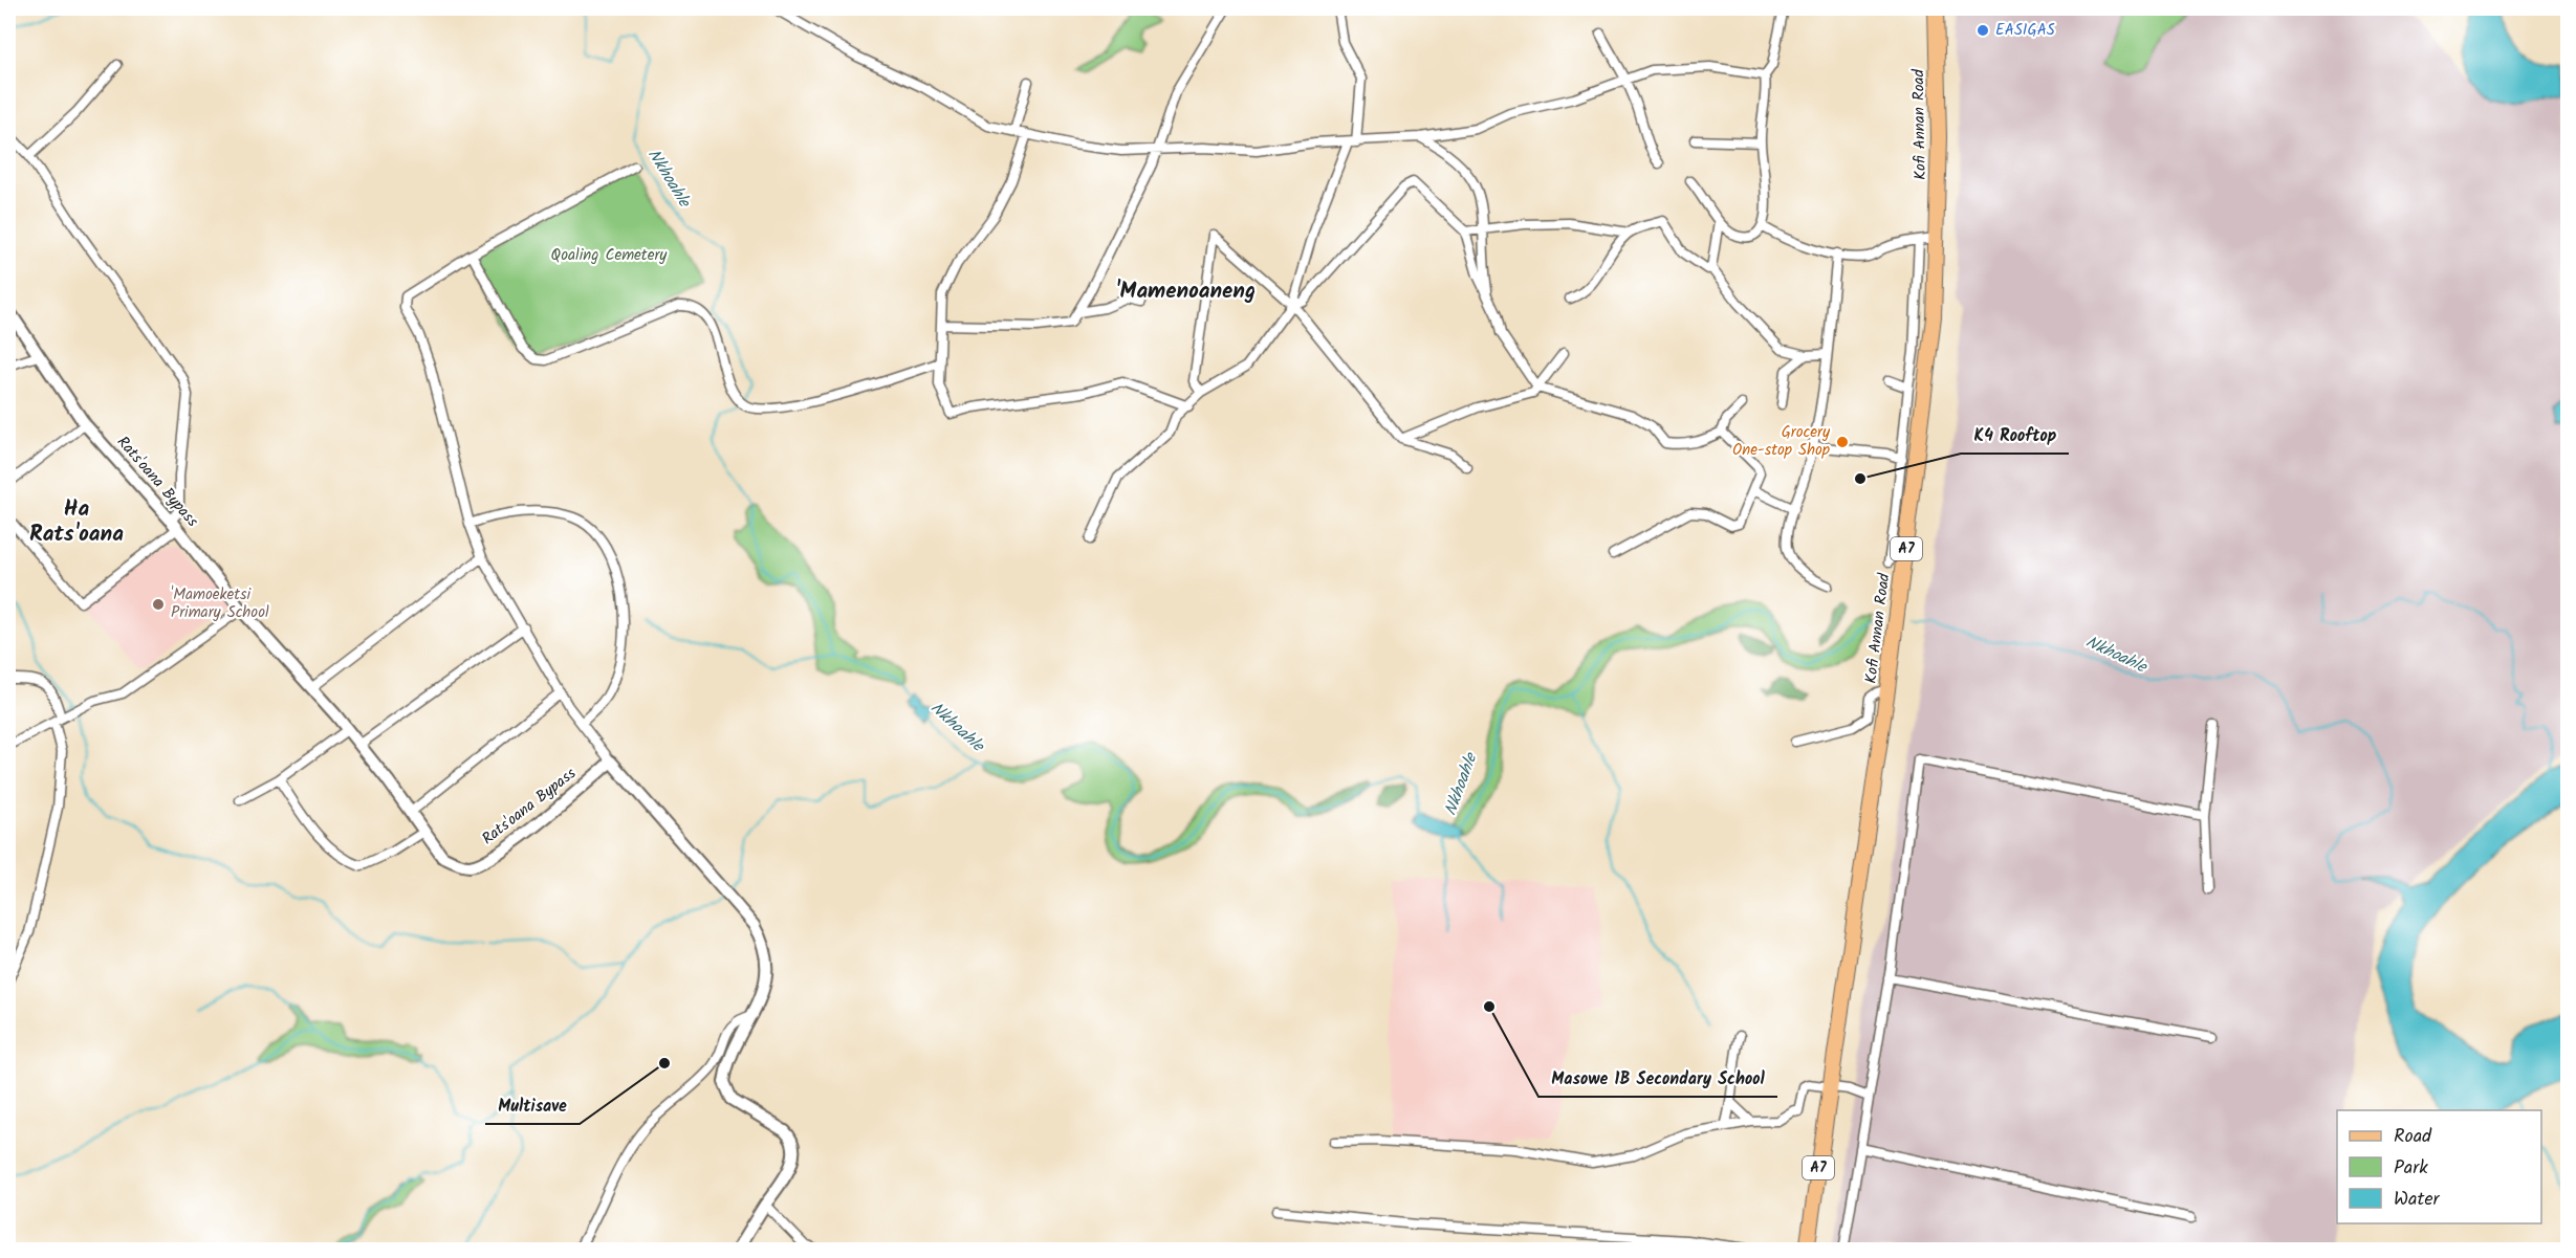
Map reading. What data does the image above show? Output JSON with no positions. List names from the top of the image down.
{
  "streets": {
    "main road": ["Kofi Annan Road", "A7"],
    "street": ["Rats'oana Bypass"]
  },
  "districts": ["'Mamenoaneng", "Ha Rats'oana"],
  "water": ["Nkhoahle"],
  "parks": ["Qoaling Cemetery"],
  "places": [
    "EASIGAS",
    "Grocery One-stop Shop",
    "K4 Rooftop",
    "'Mamoeketsi Primary School",
    "Masowe 1B Secondary School",
    "Multisave"
  ],
  "legend": ["Road", "Park", "Water"]
}
